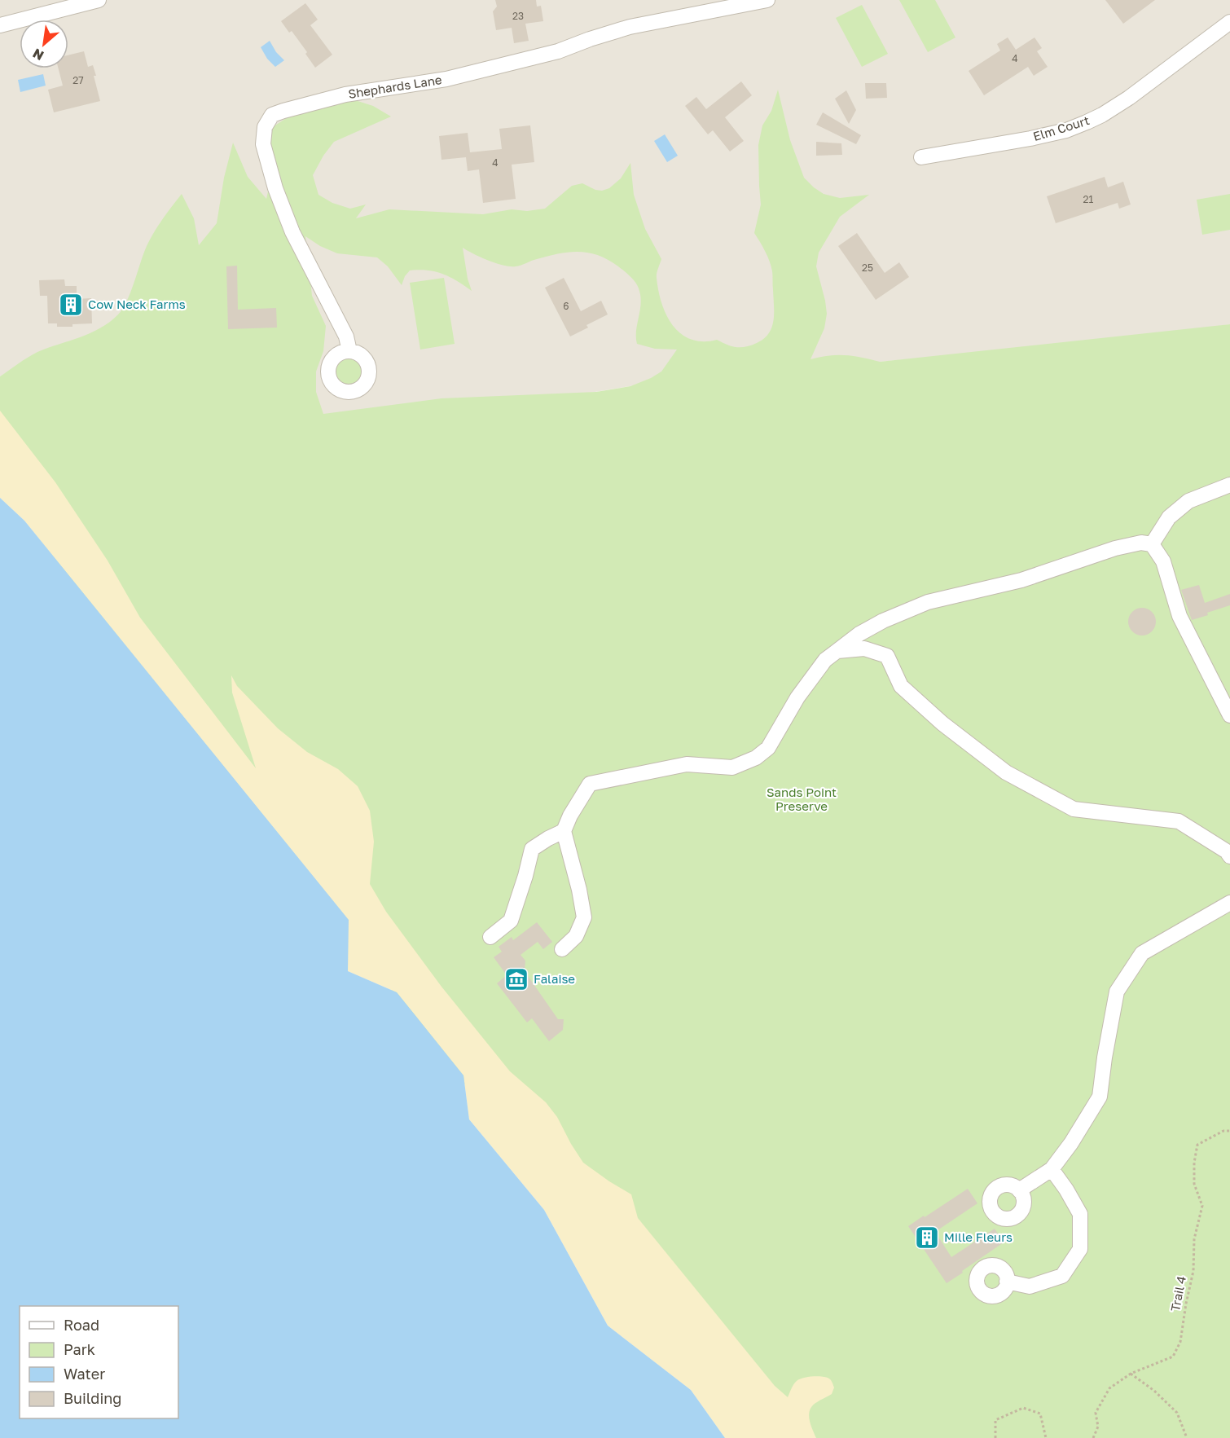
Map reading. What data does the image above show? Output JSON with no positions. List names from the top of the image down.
{
  "streets": {
    "street": ["Shephards Lane", "Elm Court"],
    "path": ["Trail 4"]
  },
  "parks": ["Sands Point Preserve"],
  "places": {
    "building": ["Cow Neck Farms", "Mille Fleurs"],
    "museum": ["Falaise"]
  },
  "house_numbers": [
    "23",
    "4",
    "27",
    "4",
    "21",
    "25",
    "6"
  ],
  "legend": [
    "Road",
    "Park",
    "Water",
    "Building"
  ],
  "north": "bottom left"
}
